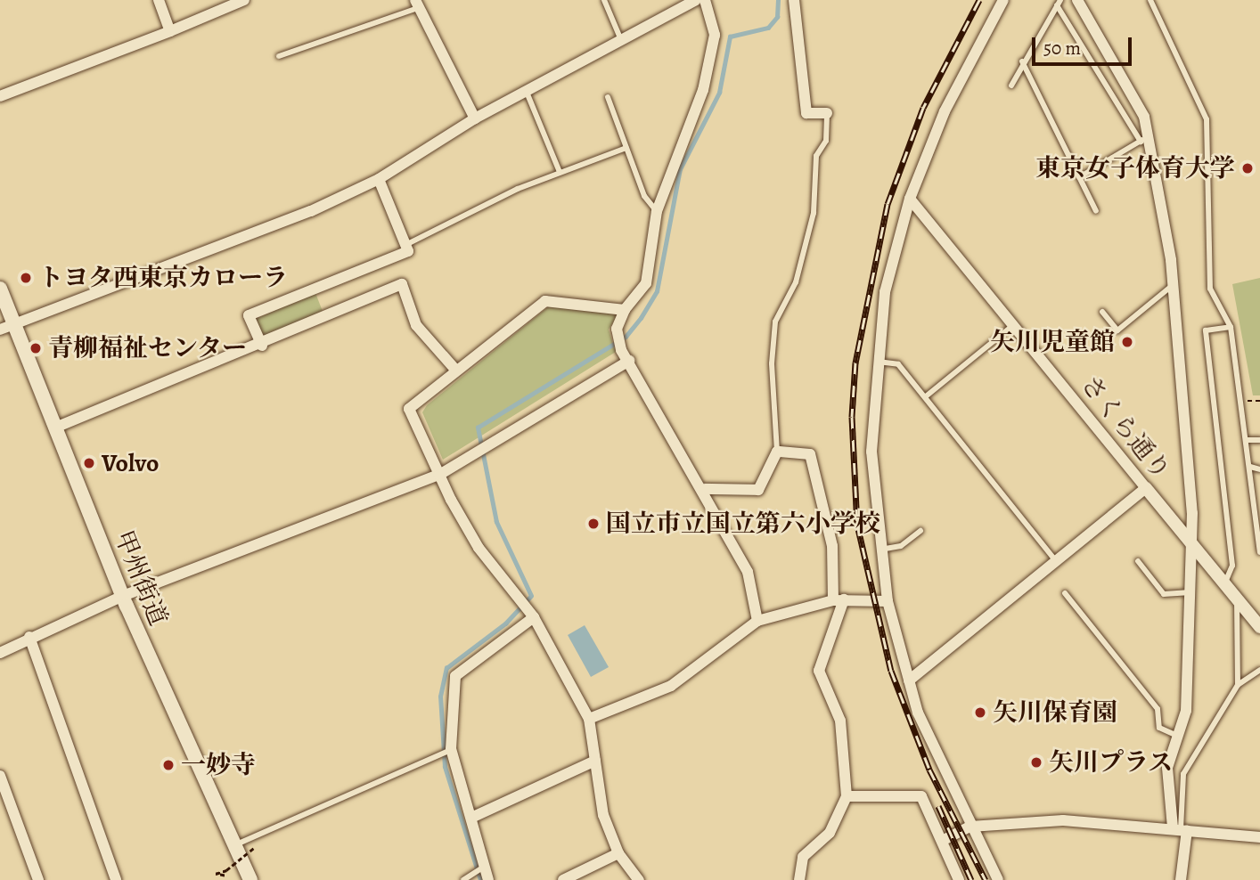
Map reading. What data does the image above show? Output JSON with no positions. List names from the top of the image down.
{
  "streets": {
    "main road": ["甲州街道"],
    "street": ["さくら通り"]
  },
  "places": [
    "東京女子体育大学",
    "トヨタ西東京カローラ",
    "矢川児童館",
    "青柳福祉センター",
    "Volvo",
    "国立市立国立第六小学校",
    "矢川保育園",
    "矢川プラス",
    "一妙寺"
  ],
  "scale_bar": "50 m"
}
